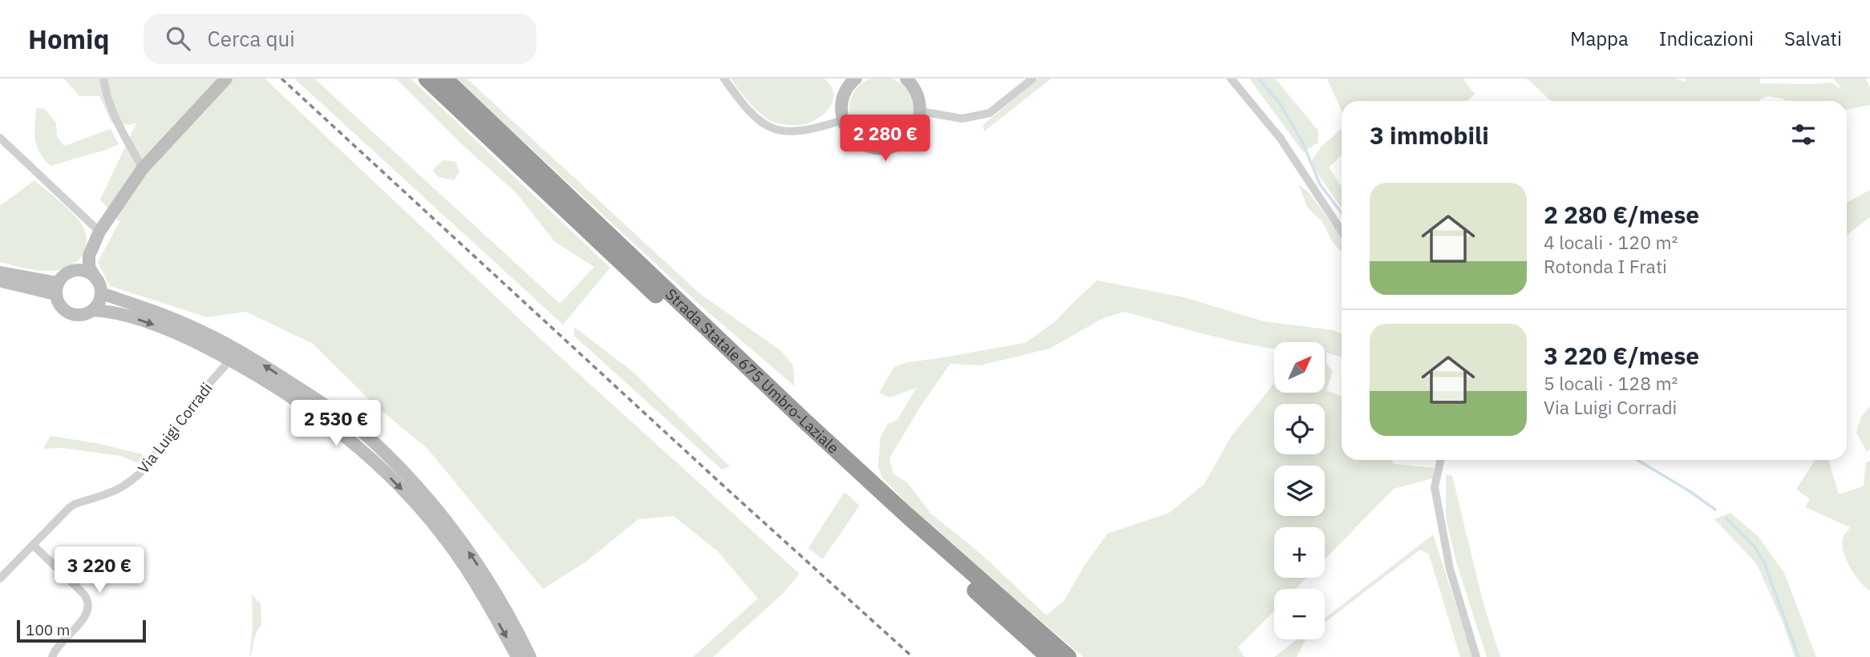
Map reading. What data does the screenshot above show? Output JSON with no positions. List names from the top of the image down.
{
  "streets": {
    "highway": ["Strada Statale 675 Umbro-Laziale"],
    "street": ["Via Luigi Corradi"]
  },
  "scale_bar": "100 m",
  "north": "top right",
  "page": {
    "header": "Homiq",
    "search": "Cerca qui",
    "nav": ["Mappa", "Indicazioni", "Salvati"],
    "heading": "3 immobili",
    "price": ["2 280 €", "2 530 €", "3 220 €"],
    "list": [
      {
        "name": "2 280 €/mese",
        "note": "4 locali · 120 m² · Rotonda I Frati"
      },
      {
        "name": "3 220 €/mese",
        "note": "5 locali · 128 m² · Via Luigi Corradi"
      }
    ],
    "map_buttons": ["+", "−"],
    "scale": "100 m"
  }
}
